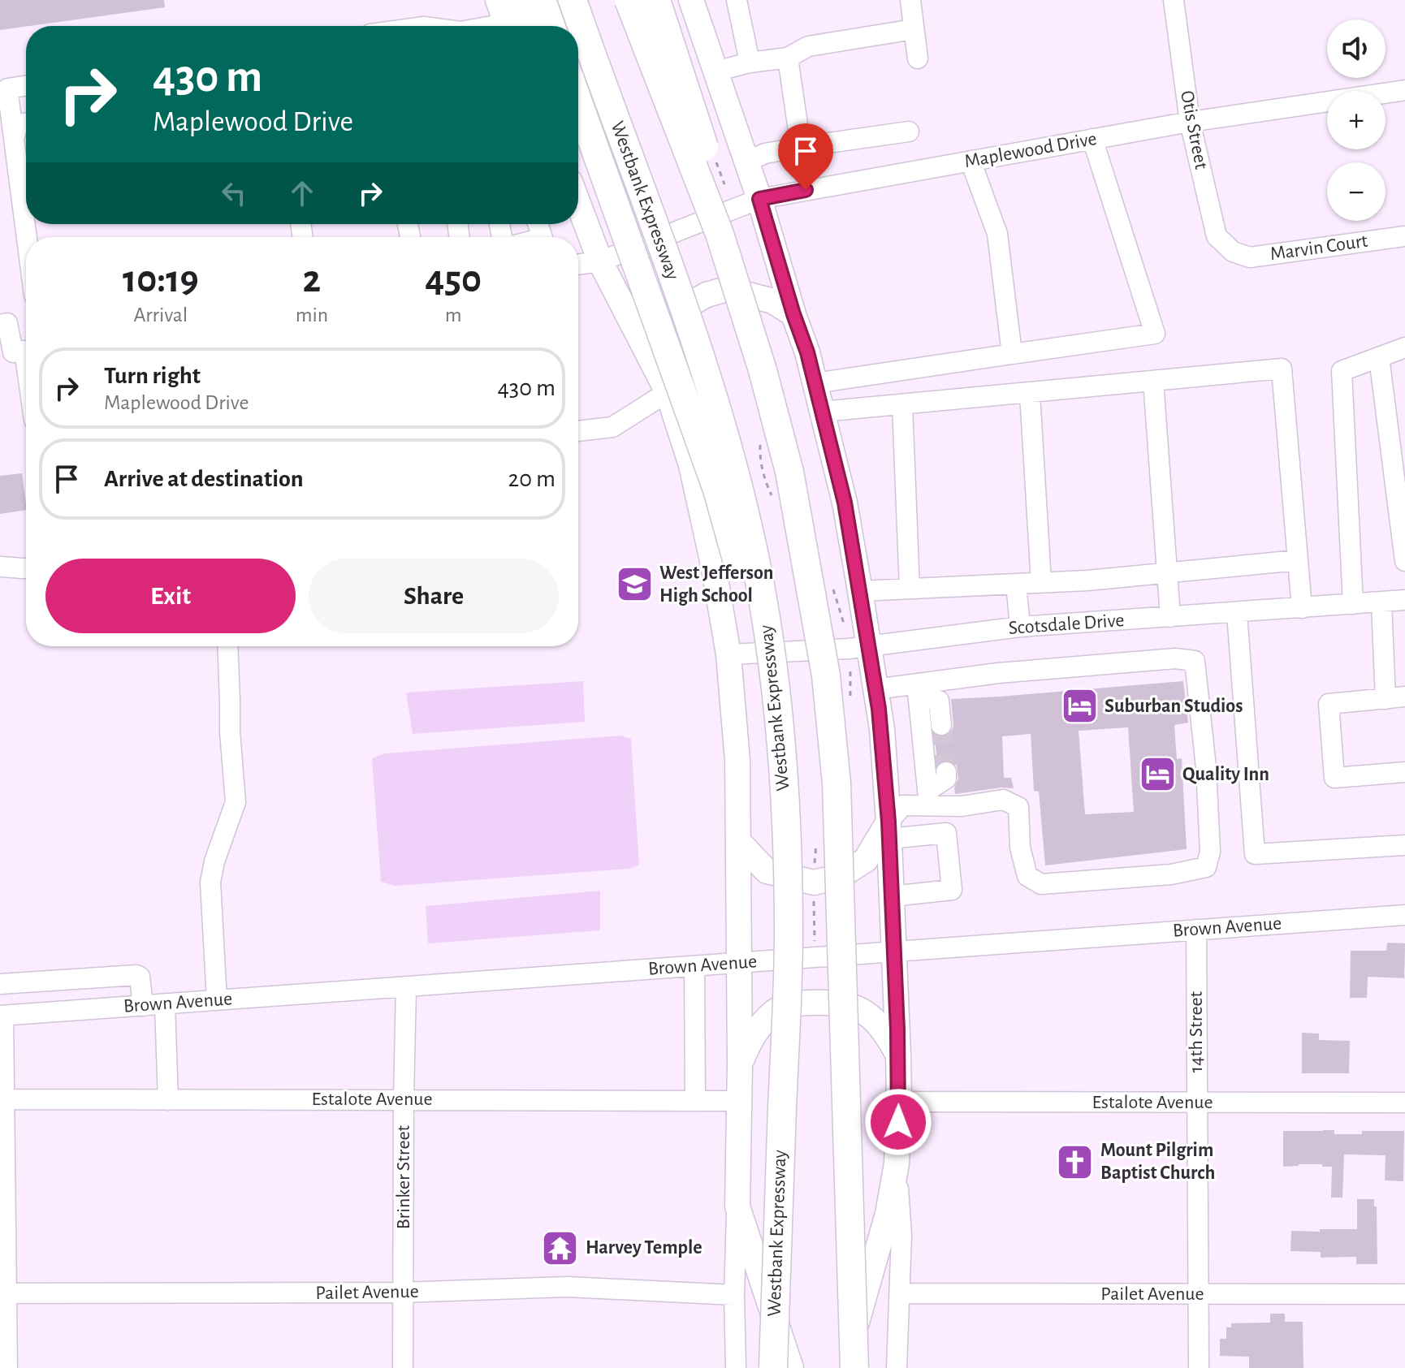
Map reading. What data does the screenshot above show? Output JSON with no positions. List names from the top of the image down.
{
  "streets": {
    "highway": ["Westbank Expressway"],
    "street": [
      "Otis Street",
      "Maplewood Drive",
      "Marvin Court",
      "Scotsdale Drive",
      "Brown Avenue",
      "14th Street",
      "Estalote Avenue",
      "Brinker Street",
      "Pailet Avenue"
    ]
  },
  "crossings": [
    ["Otis Street", "Maplewood Drive"],
    ["Otis Street", "Marvin Court"],
    ["Maplewood Drive", "Westbank Expressway"],
    ["Westbank Expressway", "Scotsdale Drive"],
    ["Westbank Expressway", "Brown Avenue"],
    ["Westbank Expressway", "Estalote Avenue"],
    ["Westbank Expressway", "Pailet Avenue"],
    ["Brown Avenue", "14th Street"],
    ["Brown Avenue", "Brinker Street"],
    ["14th Street", "Estalote Avenue"],
    ["14th Street", "Pailet Avenue"],
    ["Estalote Avenue", "Brinker Street"],
    ["Brinker Street", "Pailet Avenue"]
  ],
  "places": {
    "school or university": ["West Jefferson High School"],
    "hotel": ["Suburban Studios", "Quality Inn"],
    "church": ["Mount Pilgrim Baptist Church"],
    "temple": ["Harvey Temple"]
  },
  "page": {
    "map_buttons": ["+", "−"],
    "turn": ["430 m", "Maplewood Drive"],
    "eta": [
      "10:19",
      "Arrival",
      "2",
      "min",
      "450",
      "m"
    ],
    "list": [
      {
        "name": "Turn right",
        "note": "Maplewood Drive",
        "value": "430 m"
      },
      {
        "name": "Arrive at destination",
        "value": "20 m"
      }
    ],
    "buttons": ["Exit", "Share"]
  }
}
